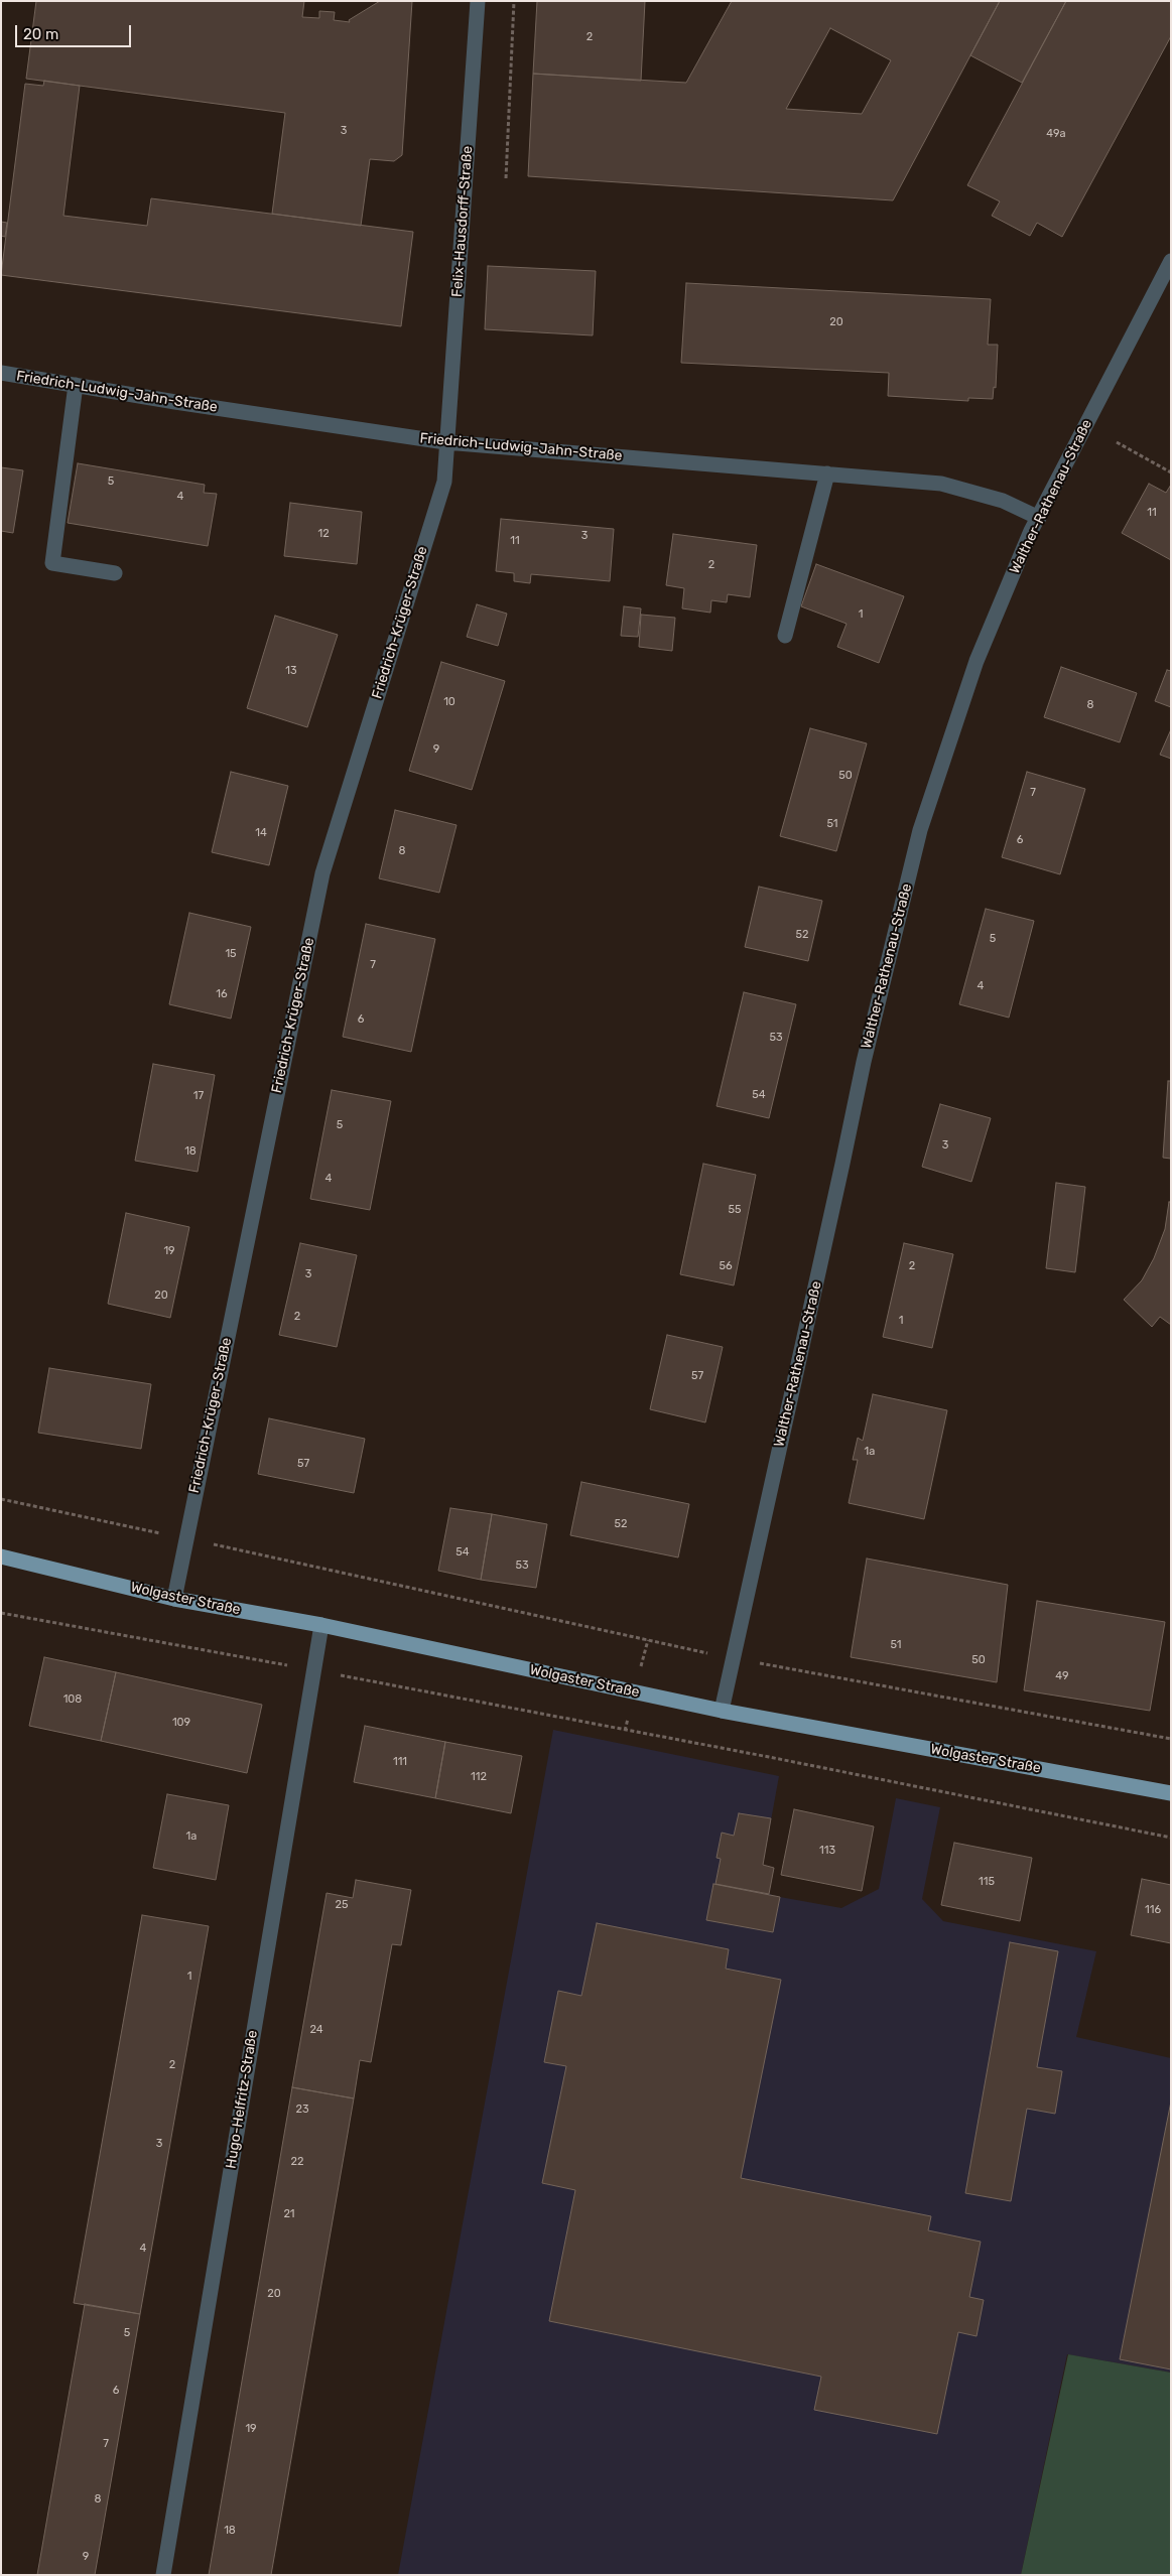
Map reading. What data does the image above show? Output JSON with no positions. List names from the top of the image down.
{
  "streets": {
    "main road": ["Wolgaster Straße"],
    "street": [
      "Felix-Hausdorff-Straße",
      "Friedrich-Ludwig-Jahn-Straße",
      "Walther-Rathenau-Straße",
      "Friedrich-Krüger-Straße",
      "Hugo-Helfritz-Straße"
    ]
  },
  "crossings": [
    ["Felix-Hausdorff-Straße", "Friedrich-Ludwig-Jahn-Straße"],
    ["Felix-Hausdorff-Straße", "Friedrich-Krüger-Straße"],
    ["Friedrich-Ludwig-Jahn-Straße", "Walther-Rathenau-Straße"],
    ["Friedrich-Ludwig-Jahn-Straße", "Friedrich-Krüger-Straße"],
    ["Walther-Rathenau-Straße", "Wolgaster Straße"],
    ["Friedrich-Krüger-Straße", "Wolgaster Straße"],
    ["Wolgaster Straße", "Hugo-Helfritz-Straße"]
  ],
  "house_numbers": [
    "2",
    "3",
    "49a",
    "20",
    "5",
    "4",
    "11",
    "12",
    "3",
    "11",
    "2",
    "1",
    "13",
    "10",
    "8",
    "9",
    "50",
    "7",
    "51",
    "14",
    "6",
    "8",
    "52",
    "5",
    "15",
    "7",
    "4",
    "16",
    "6",
    "53",
    "54",
    "17",
    "5",
    "3",
    "18",
    "4",
    "55",
    "19",
    "56",
    "2",
    "3",
    "20",
    "2",
    "1",
    "57",
    "1a",
    "57",
    "52",
    "54",
    "53",
    "51",
    "50",
    "49",
    "108",
    "109",
    "111",
    "112",
    "1a",
    "113",
    "115",
    "25",
    "116",
    "1",
    "24",
    "2",
    "23",
    "3",
    "22",
    "21",
    "4",
    "20",
    "5",
    "6",
    "19",
    "7",
    "8",
    "18",
    "9"
  ],
  "scale_bar": "20 m"
}
